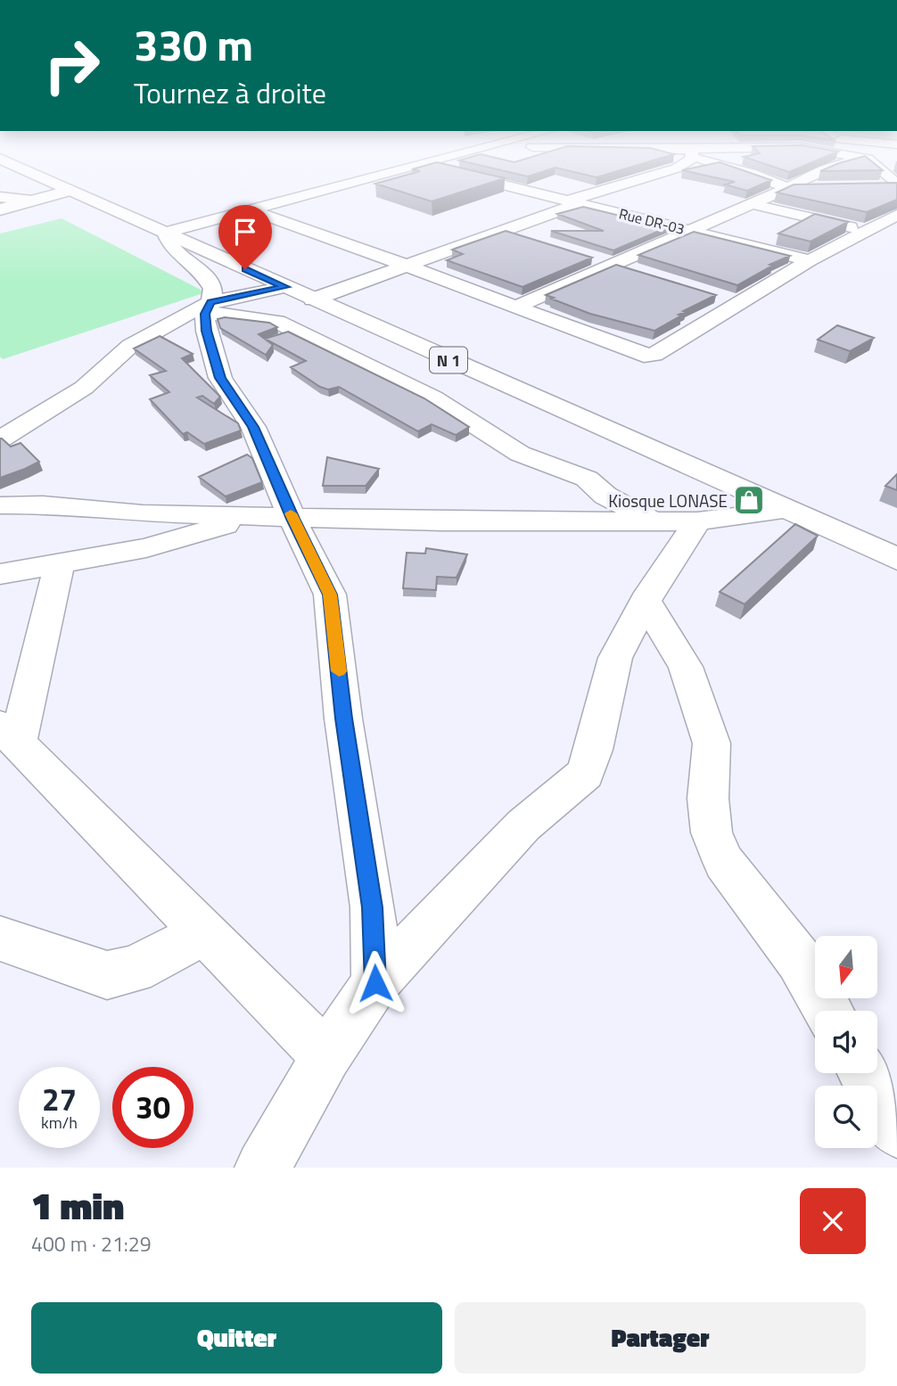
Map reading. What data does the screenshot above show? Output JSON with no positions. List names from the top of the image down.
{
  "streets": {
    "main road": ["N 1"],
    "street": ["Rue DR-03"]
  },
  "places": {
    "shop": ["Kiosque LONASE"]
  },
  "north": "bottom",
  "page": {
    "turn": ["330 m", "Tournez à droite"],
    "speed": "27 km/h",
    "limit": "30",
    "heading": ["1 min", "400 m · 21:29"],
    "buttons": ["Quitter", "Partager"]
  }
}
